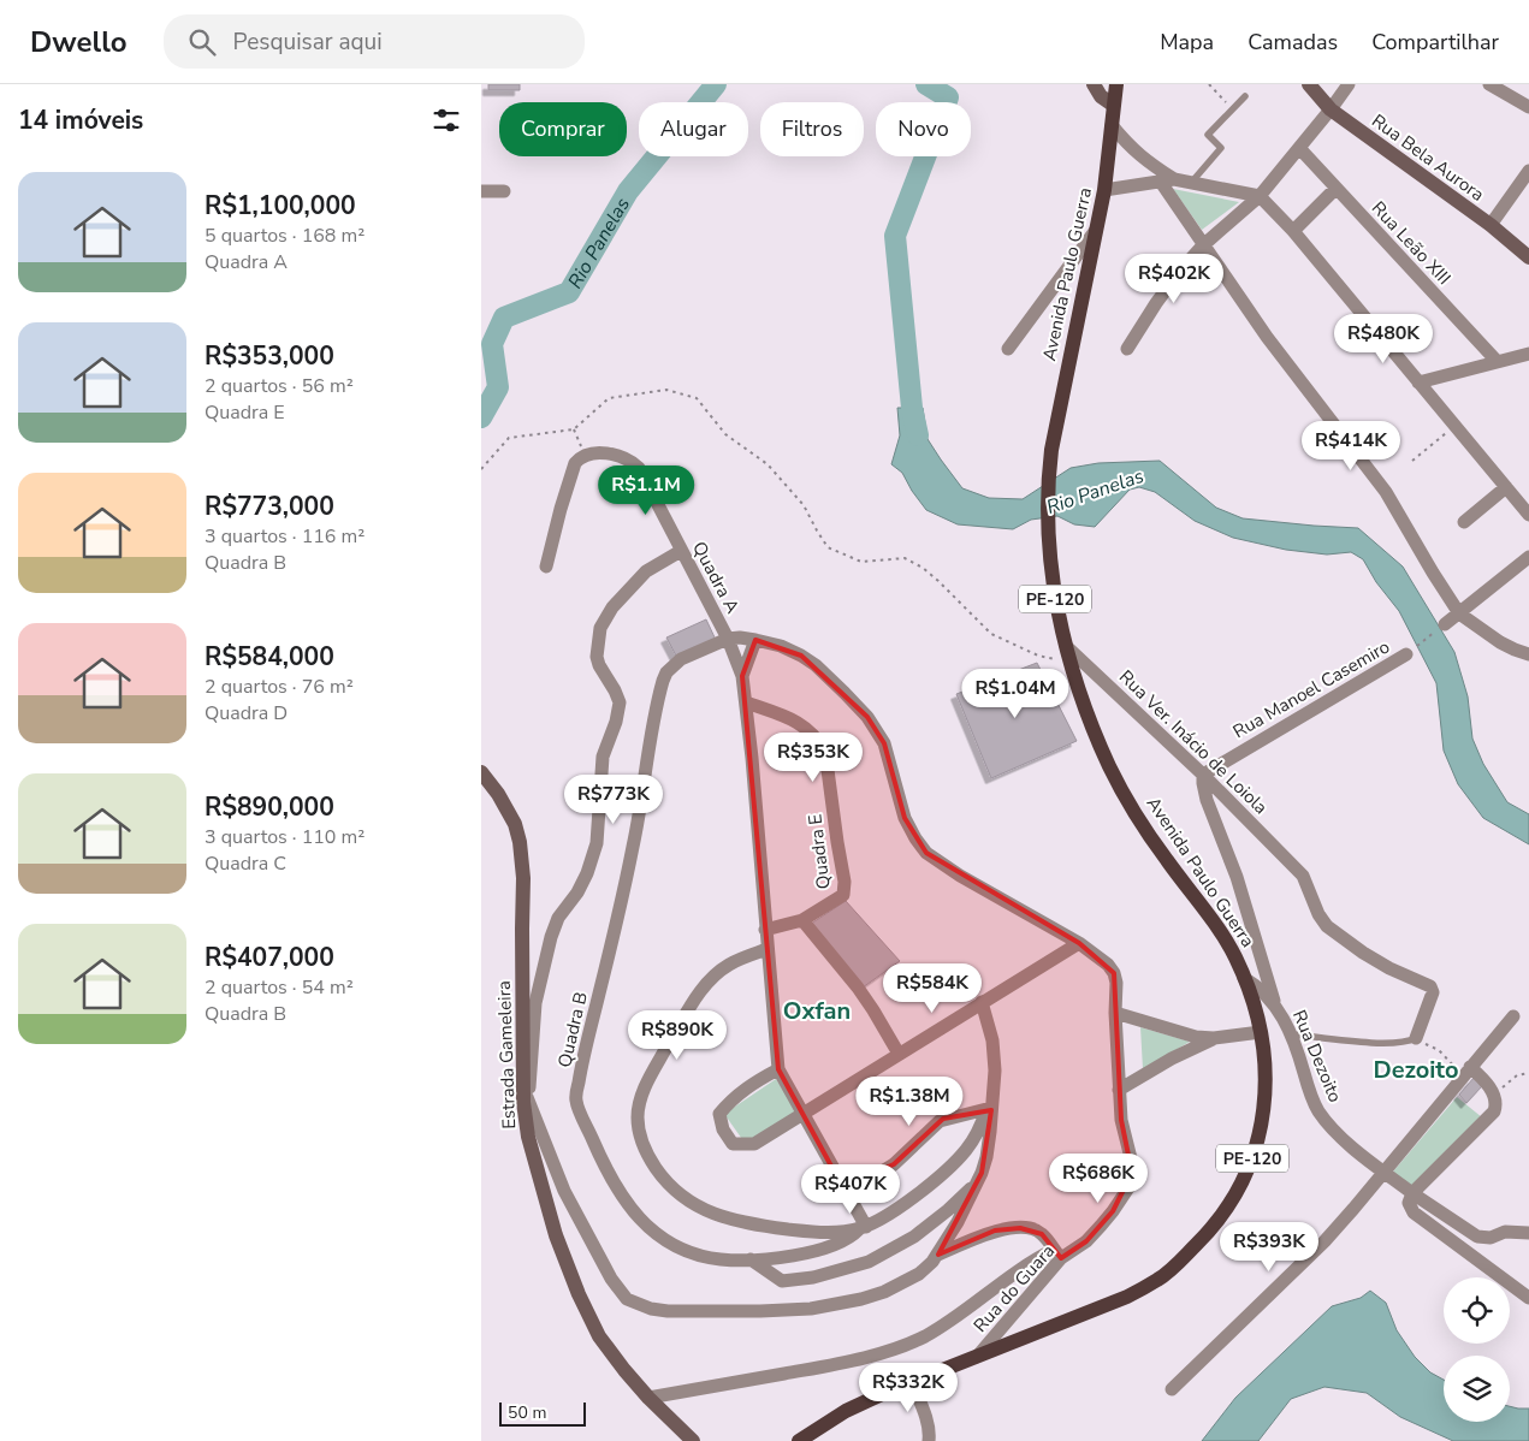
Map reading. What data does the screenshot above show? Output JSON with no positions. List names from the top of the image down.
{
  "streets": {
    "main road": ["Avenida Paulo Guerra", "PE-120"],
    "street": [
      "Rua Bela Aurora",
      "Rua Leão XIII",
      "Quadra A",
      "Rua Manoel Casemiro",
      "Rua Ver. Inácio de Loiola",
      "Quadra E",
      "Quadra B",
      "Estrada Gameleira",
      "Rua Dezoito",
      "Rua do Guara"
    ]
  },
  "crossings": [
    ["Avenida Paulo Guerra", "Rua Ver. Inácio de Loiola"],
    ["Avenida Paulo Guerra", "Rua Dezoito"],
    ["Avenida Paulo Guerra", "Rua do Guara"],
    ["Quadra A", "Quadra B"],
    ["Quadra A", "Rua do Guara"],
    ["Rua Manoel Casemiro", "Rua Ver. Inácio de Loiola"],
    ["Quadra B", "Rua do Guara"]
  ],
  "districts": ["Oxfan", "Dezoito"],
  "water": ["Rio Panelas"],
  "scale_bar": "50 m",
  "page": {
    "header": "Dwello",
    "search": "Pesquisar aqui",
    "nav": ["Mapa", "Camadas", "Compartilhar"],
    "heading": "14 imóveis",
    "chip": [
      "Comprar",
      "Alugar",
      "Filtros",
      "Novo"
    ],
    "list": [
      {
        "name": "R$1,100,000",
        "note": "5 quartos · 168 m² · Quadra A"
      },
      {
        "name": "R$353,000",
        "note": "2 quartos · 56 m² · Quadra E"
      },
      {
        "name": "R$773,000",
        "note": "3 quartos · 116 m² · Quadra B"
      },
      {
        "name": "R$584,000",
        "note": "2 quartos · 76 m² · Quadra D"
      },
      {
        "name": "R$890,000",
        "note": "3 quartos · 110 m² · Quadra C"
      },
      {
        "name": "R$407,000",
        "note": "2 quartos · 54 m² · Quadra B"
      }
    ],
    "price": [
      "R$402K",
      "R$480K",
      "R$414K",
      "R$1.1M",
      "R$1.04M",
      "R$353K",
      "R$773K",
      "R$584K",
      "R$890K",
      "R$1.38M",
      "R$686K",
      "R$407K",
      "R$393K",
      "R$332K"
    ],
    "scale": "50 m"
  }
}
